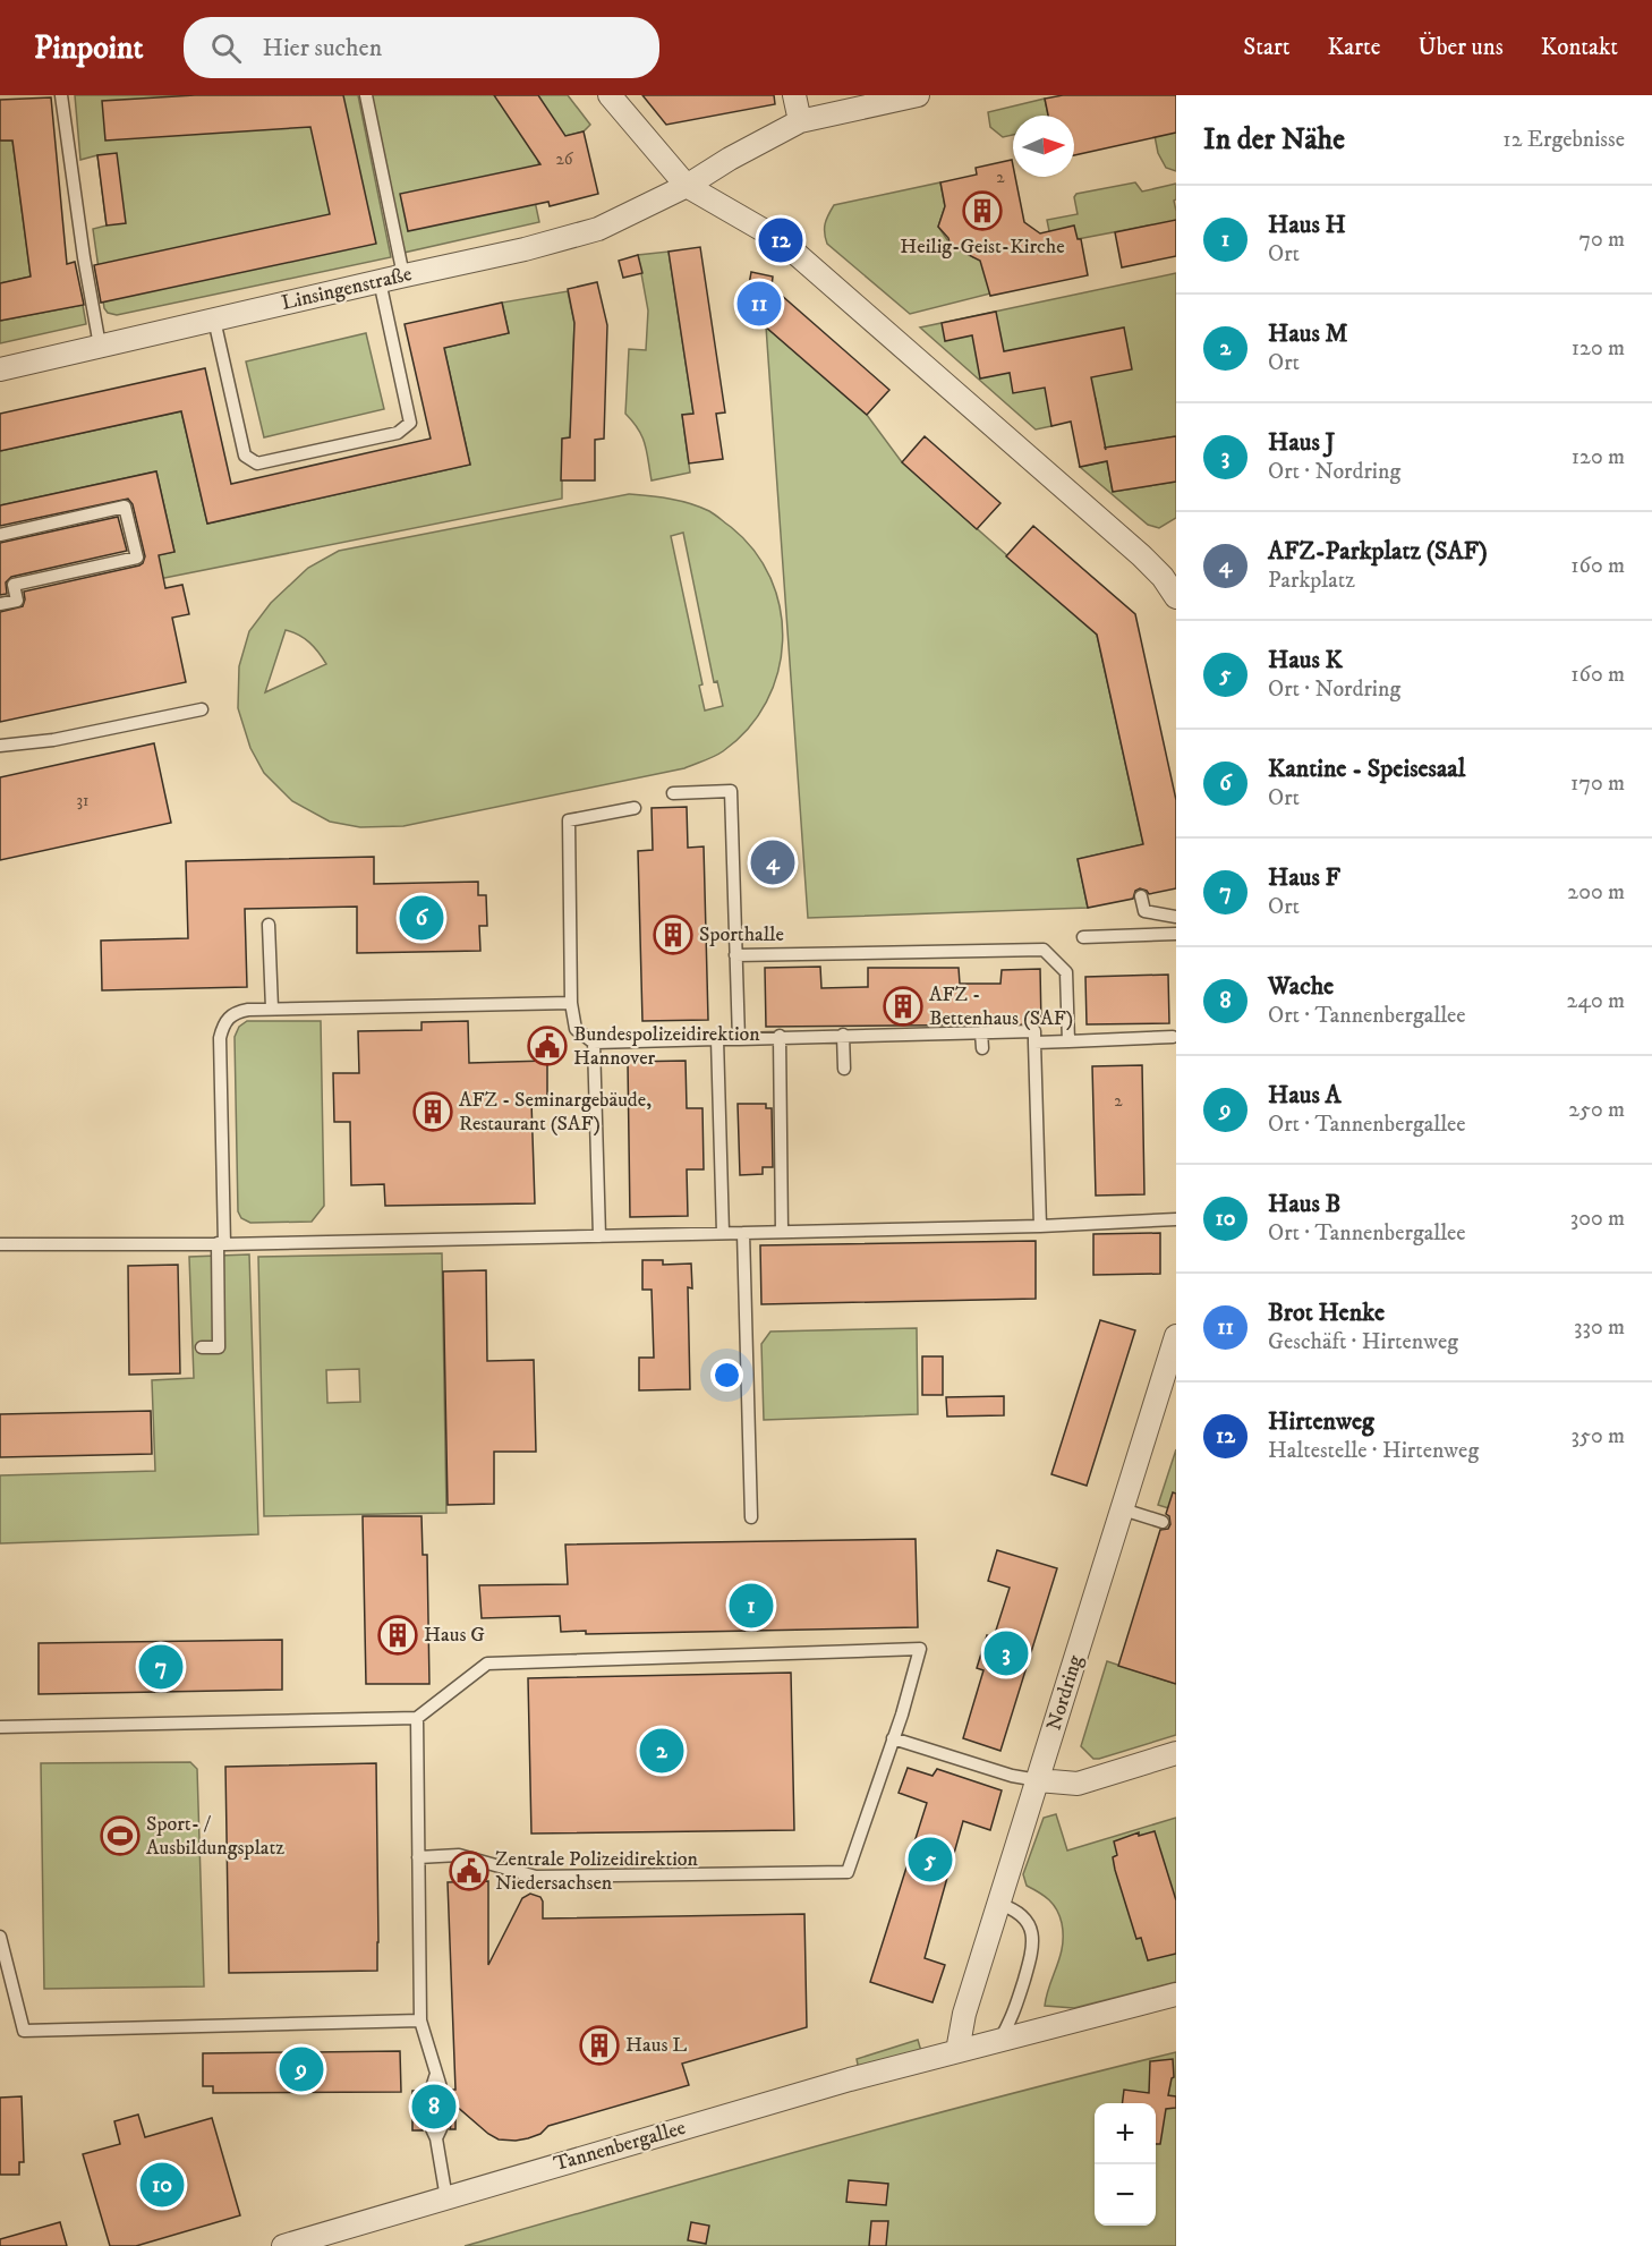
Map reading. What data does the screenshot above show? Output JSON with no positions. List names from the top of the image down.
{
  "streets": {
    "street": ["Linsingenstraße", "Nordring", "Tannenbergallee"]
  },
  "crossings": [
    ["Nordring", "Tannenbergallee"]
  ],
  "places": {
    "building": [
      "Heilig-Geist-Kirche",
      "Sporthalle",
      "AFZ - Bettenhaus (SAF)",
      "AFZ - Seminargebäude, Restaurant (SAF)",
      "Haus G",
      "Haus L"
    ],
    "public building": ["Bundespolizeidirektion Hannover", "Zentrale Polizeidirektion Niedersachsen"],
    "sports": ["Sport- / Ausbildungsplatz"]
  },
  "house_numbers": [
    "26",
    "2",
    "31",
    "2"
  ],
  "north": "right",
  "page": {
    "header": "Pinpoint",
    "search": "Hier suchen",
    "nav": [
      "Start",
      "Karte",
      "Über uns",
      "Kontakt"
    ],
    "heading": ["In der Nähe", "12 Ergebnisse"],
    "list": [
      {
        "mark": "1",
        "name": "Haus H",
        "note": "Ort",
        "value": "70 m"
      },
      {
        "mark": "2",
        "name": "Haus M",
        "note": "Ort",
        "value": "120 m"
      },
      {
        "mark": "3",
        "name": "Haus J",
        "note": "Ort · Nordring",
        "value": "120 m"
      },
      {
        "mark": "4",
        "name": "AFZ-Parkplatz (SAF)",
        "note": "Parkplatz",
        "value": "160 m"
      },
      {
        "mark": "5",
        "name": "Haus K",
        "note": "Ort · Nordring",
        "value": "160 m"
      },
      {
        "mark": "6",
        "name": "Kantine - Speisesaal",
        "note": "Ort",
        "value": "170 m"
      },
      {
        "mark": "7",
        "name": "Haus F",
        "note": "Ort",
        "value": "200 m"
      },
      {
        "mark": "8",
        "name": "Wache",
        "note": "Ort · Tannenbergallee",
        "value": "240 m"
      },
      {
        "mark": "9",
        "name": "Haus A",
        "note": "Ort · Tannenbergallee",
        "value": "250 m"
      },
      {
        "mark": "10",
        "name": "Haus B",
        "note": "Ort · Tannenbergallee",
        "value": "300 m"
      },
      {
        "mark": "11",
        "name": "Brot Henke",
        "note": "Geschäft · Hirtenweg",
        "value": "330 m"
      },
      {
        "mark": "12",
        "name": "Hirtenweg",
        "note": "Haltestelle · Hirtenweg",
        "value": "350 m"
      }
    ],
    "pins": [
      "12",
      "11",
      "4",
      "6",
      "1",
      "3",
      "7",
      "2",
      "5",
      "9",
      "8",
      "10"
    ],
    "map_buttons": ["+", "−"]
  }
}
